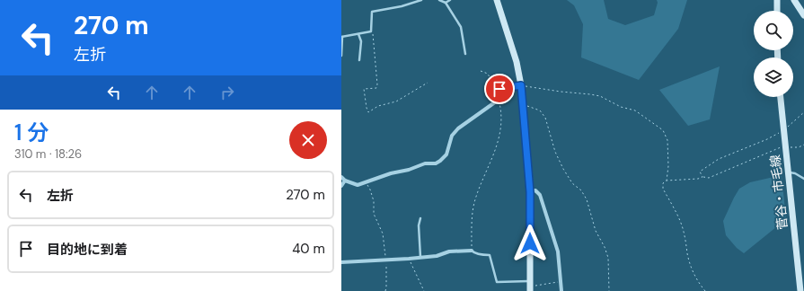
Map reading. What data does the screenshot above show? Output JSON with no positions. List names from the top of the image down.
{
  "streets": {
    "main road": ["菅谷・市毛線"]
  },
  "page": {
    "turn": ["270 m", "左折"],
    "heading": ["1 分", "310 m · 18:26"],
    "list": [
      {
        "name": "左折",
        "value": "270 m"
      },
      {
        "name": "目的地に到着",
        "value": "40 m"
      }
    ]
  }
}
